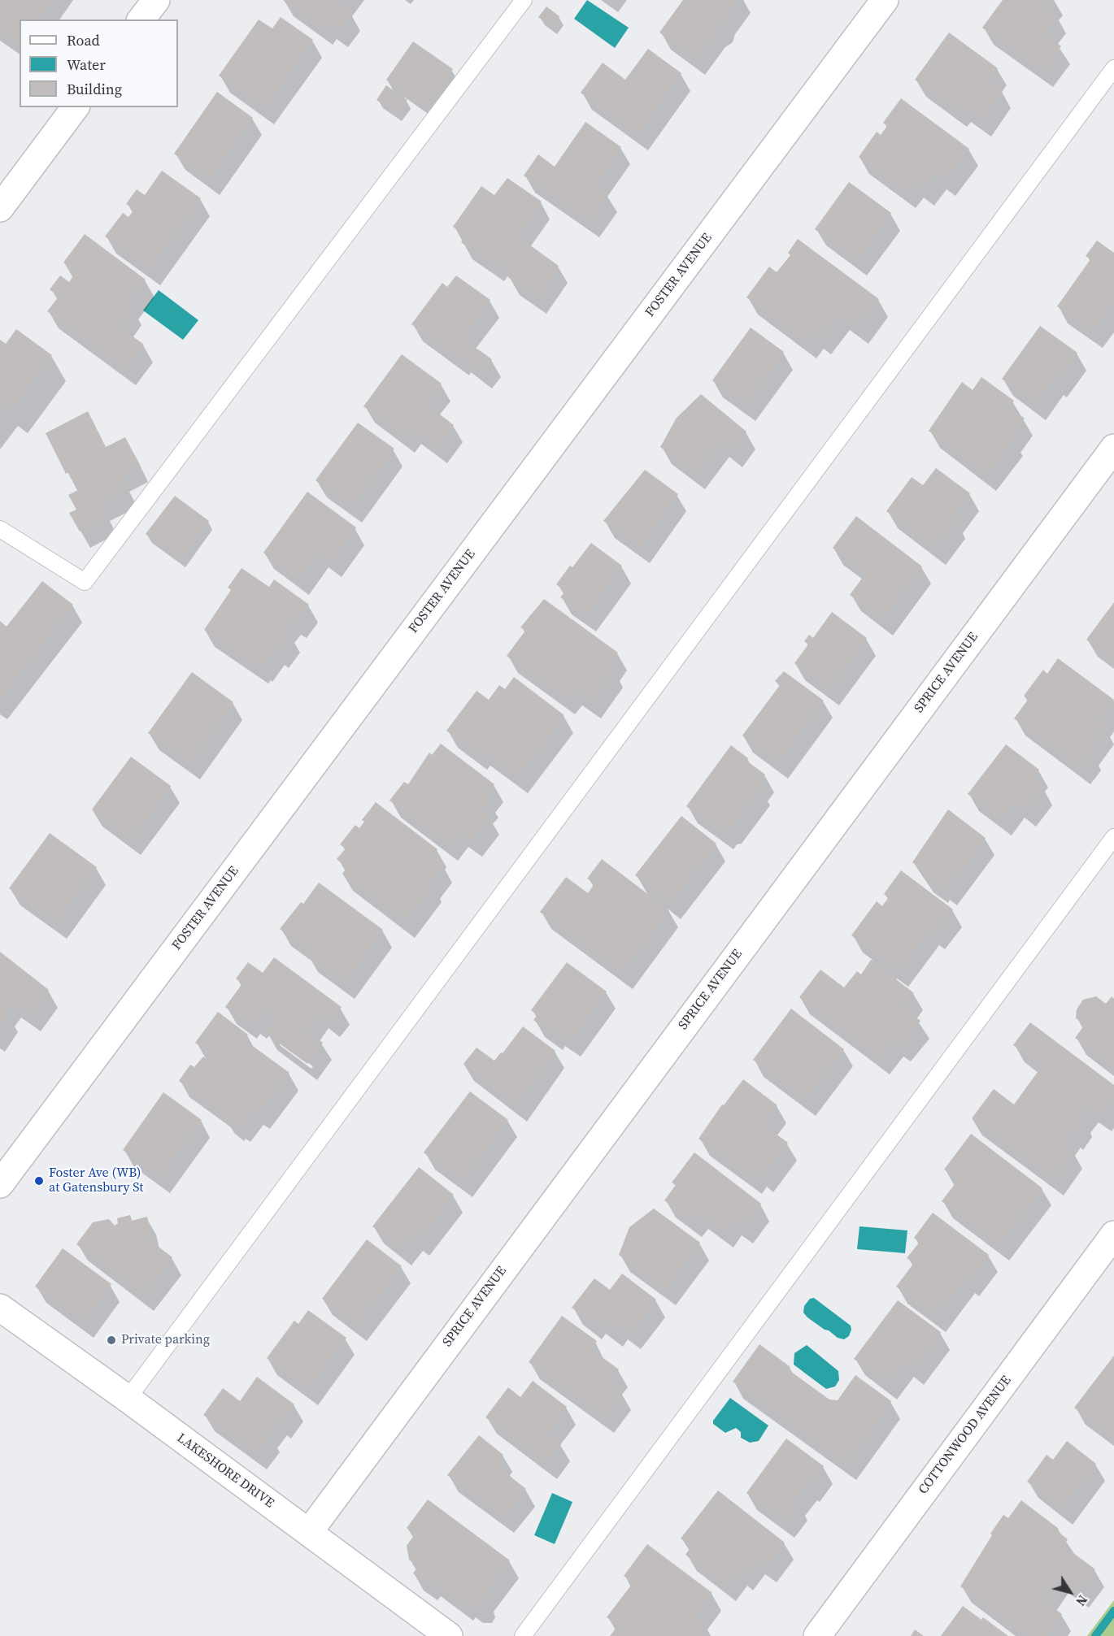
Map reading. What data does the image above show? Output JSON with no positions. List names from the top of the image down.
{
  "streets": {
    "street": [
      "FOSTER AVENUE",
      "SPRICE AVENUE",
      "COTTONWOOD AVENUE",
      "LAKESHORE DRIVE"
    ]
  },
  "crossings": [
    ["SPRICE AVENUE", "LAKESHORE DRIVE"]
  ],
  "places": ["Foster Ave (WB) at Gatensbury St", "Private parking"],
  "legend": ["Road", "Water", "Building"],
  "north": "bottom right"
}
